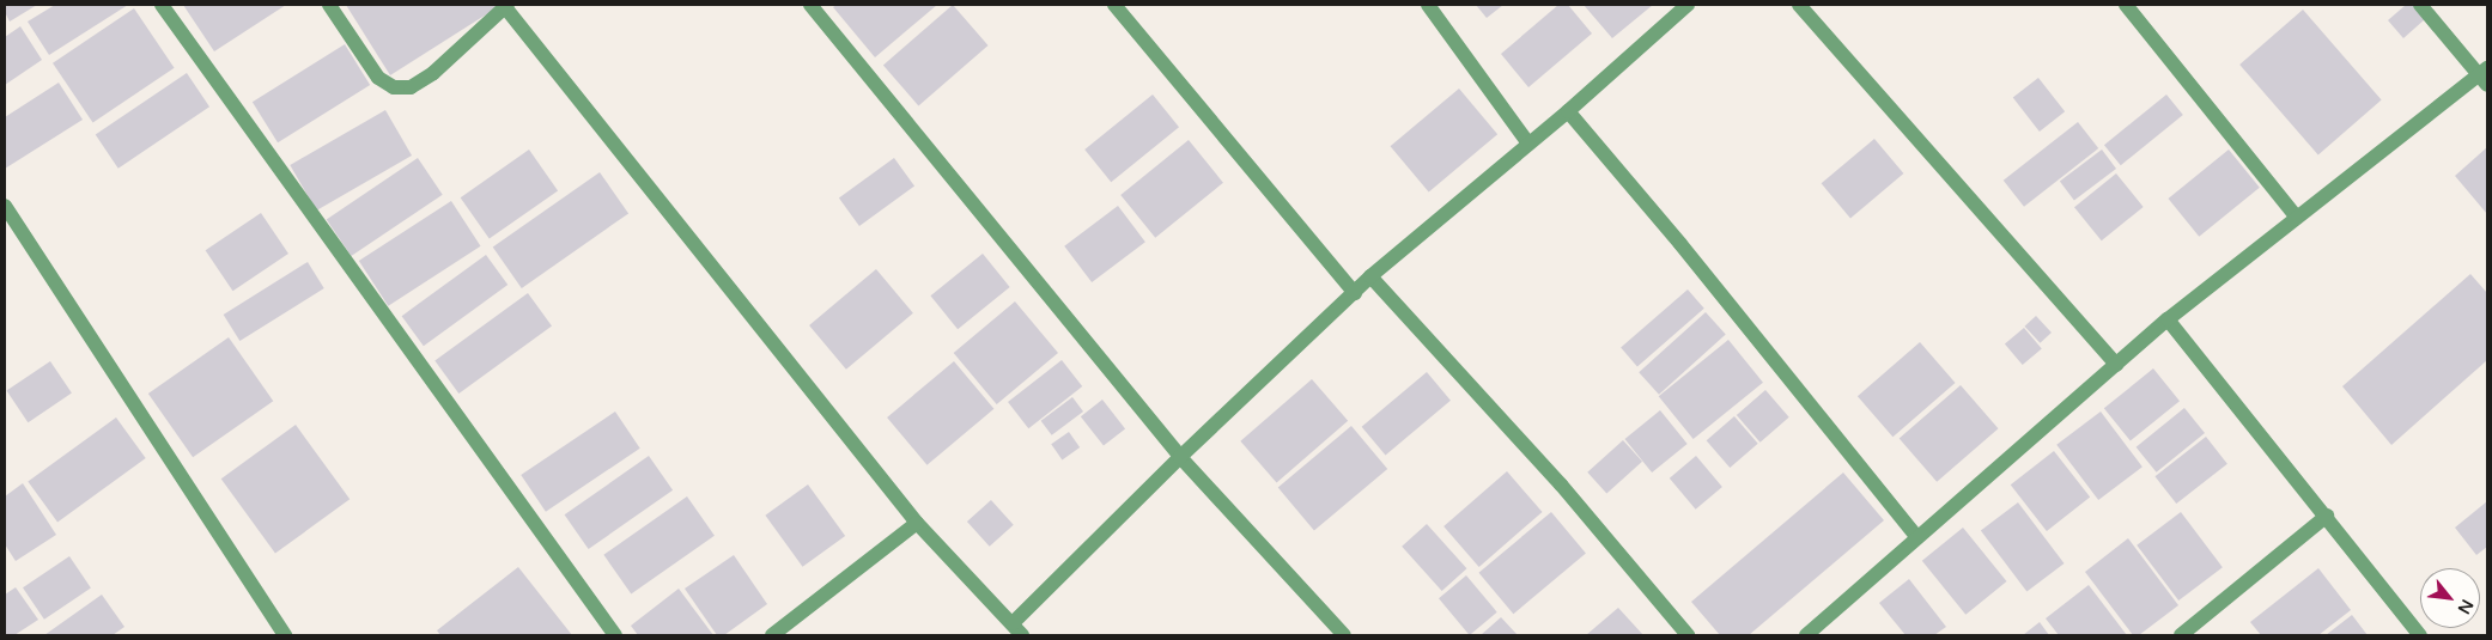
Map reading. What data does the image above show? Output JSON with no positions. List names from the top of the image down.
{
  "north": "bottom right"
}
